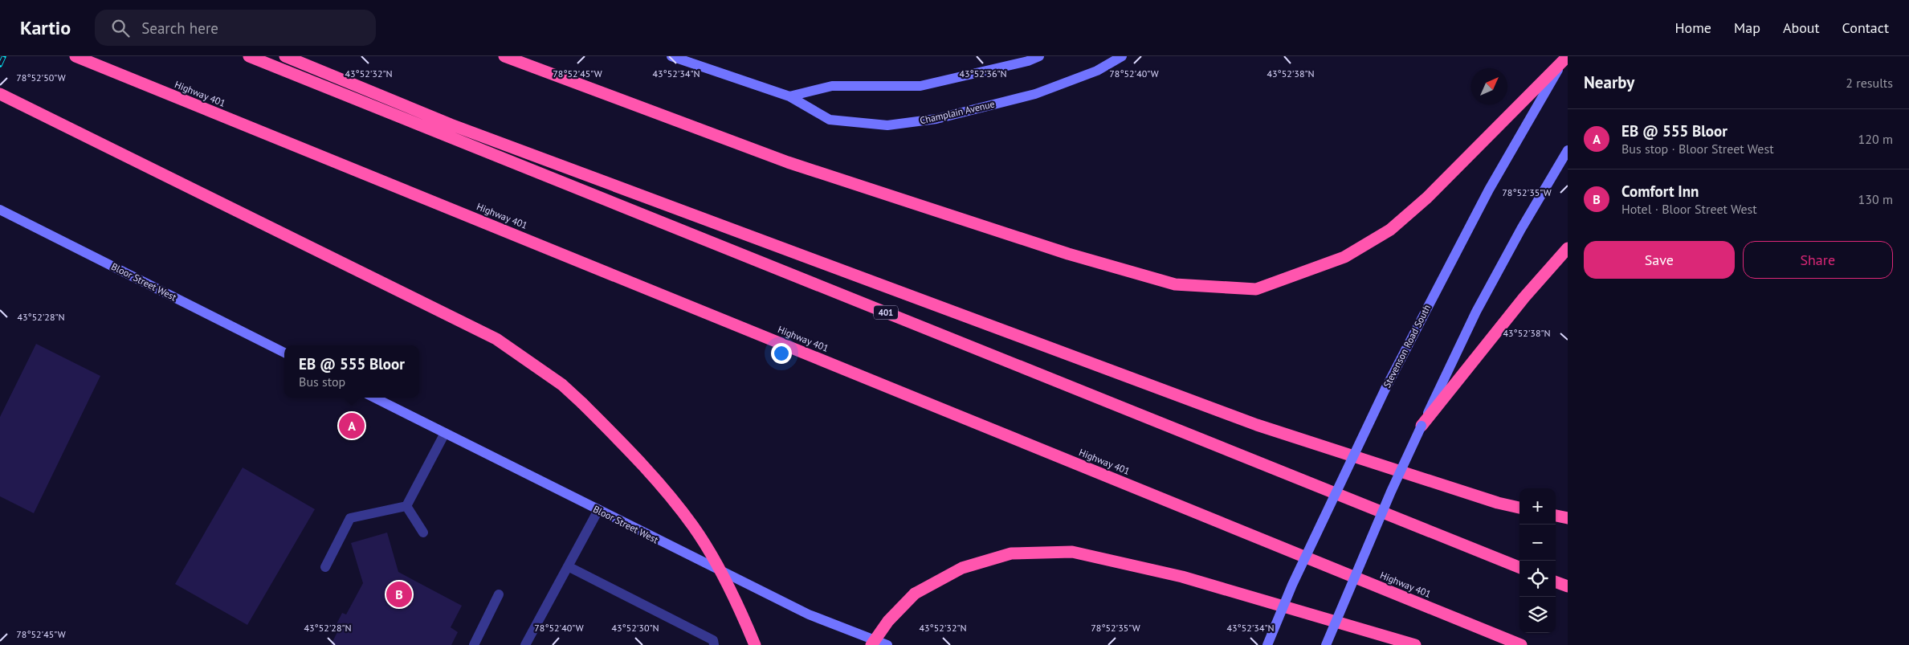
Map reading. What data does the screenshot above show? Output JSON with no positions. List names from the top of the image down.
{
  "streets": {
    "highway": ["Highway 401", "401"],
    "main road": ["Champlain Avenue", "Bloor Street West", "Stevenson Road South"]
  },
  "north": "top right",
  "page": {
    "header": "Kartio",
    "search": "Search here",
    "nav": [
      "Home",
      "Map",
      "About",
      "Contact"
    ],
    "heading": ["Nearby", "2 results"],
    "list": [
      {
        "mark": "A",
        "name": "EB @ 555 Bloor",
        "note": "Bus stop · Bloor Street West",
        "value": "120 m"
      },
      {
        "mark": "B",
        "name": "Comfort Inn",
        "note": "Hotel · Bloor Street West",
        "value": "130 m"
      }
    ],
    "buttons": ["Save", "Share"],
    "popup": ["EB @ 555 Bloor", "Bus stop"],
    "pins": ["A", "B"],
    "map_buttons": ["+", "−"]
  },
  "coordinates": [
    "43°52'32\"N",
    "43°52'34\"N",
    "43°52'36\"N",
    "78°52'40\"W",
    "43°52'38\"N",
    "78°52'45\"W",
    "78°52'50\"W",
    "78°52'35\"W",
    "43°52'28\"N",
    "43°52'30\"N"
  ]
}
